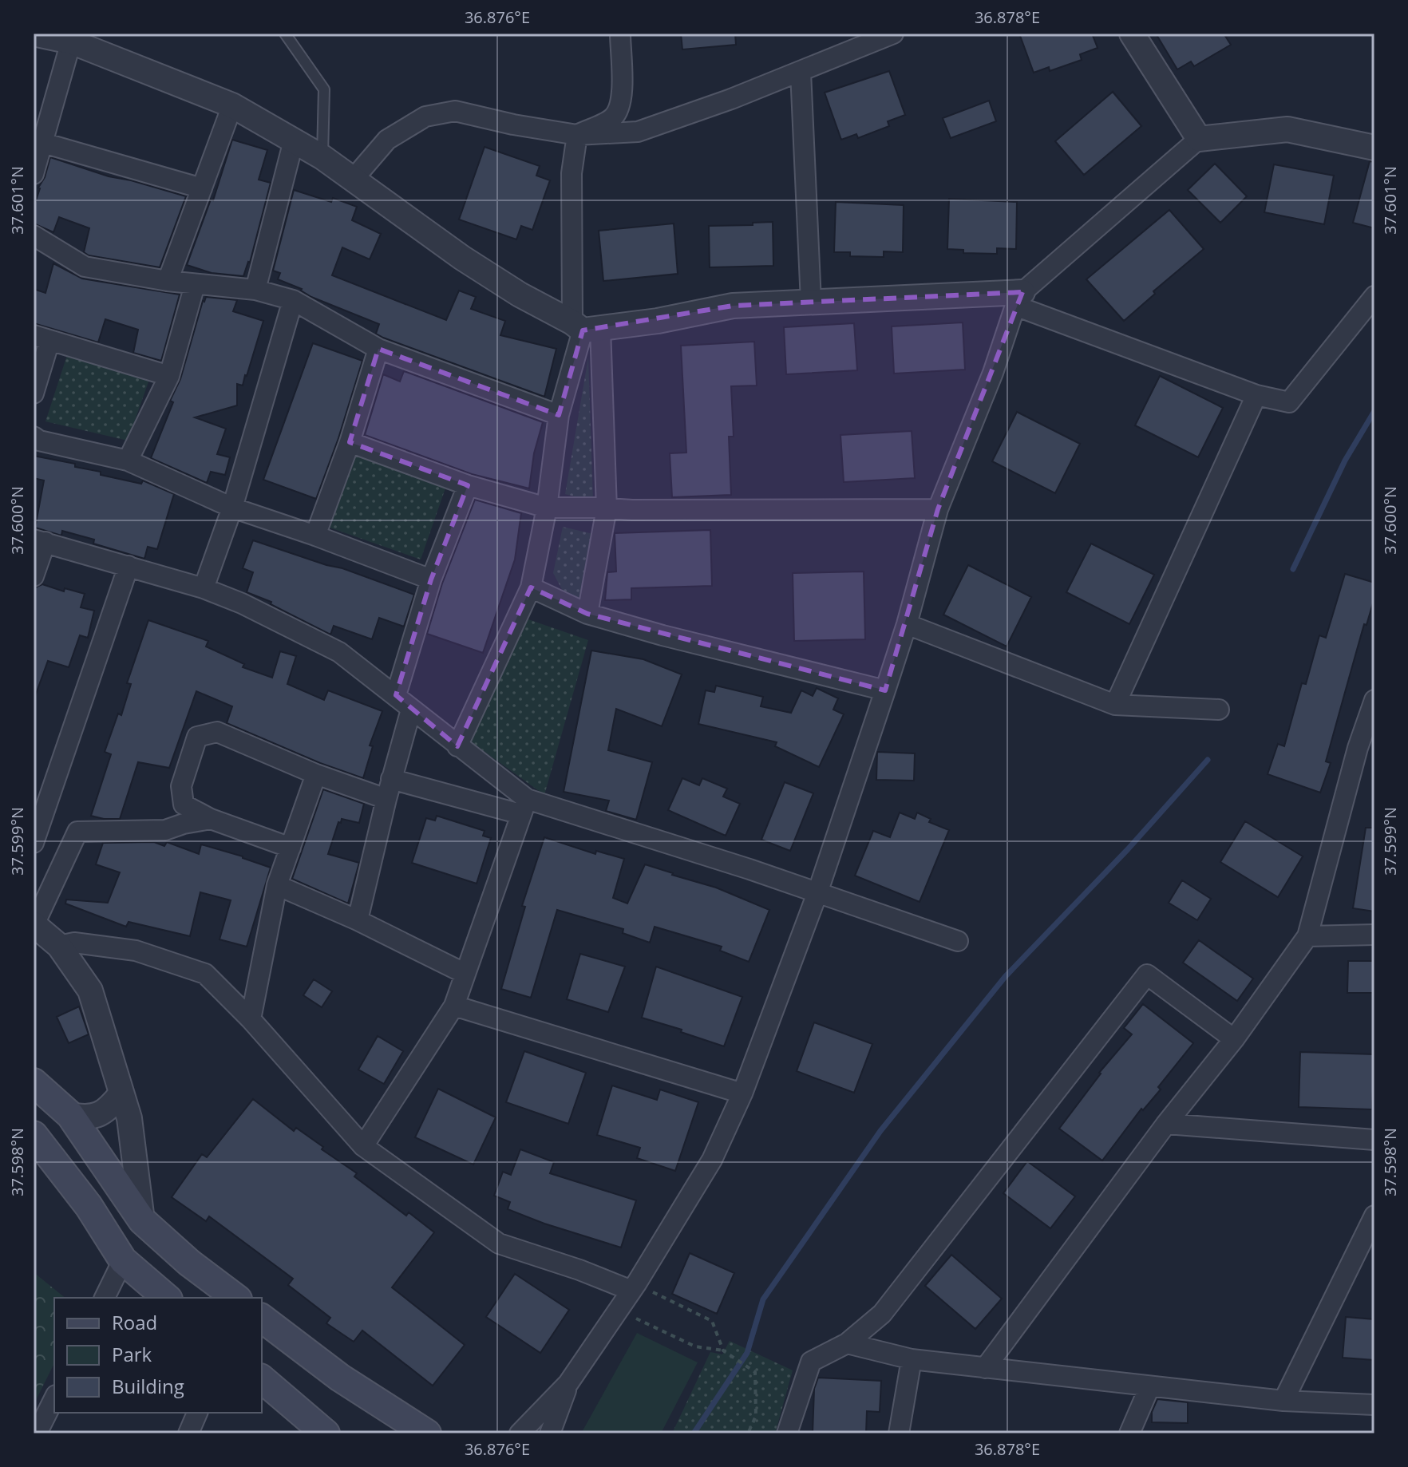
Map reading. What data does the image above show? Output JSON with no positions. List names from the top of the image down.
{
  "legend": ["Road", "Park", "Building"],
  "coordinates": [
    "36.876°E",
    "36.878°E",
    "37.601°N",
    "37.600°N",
    "37.599°N",
    "37.598°N"
  ]
}
